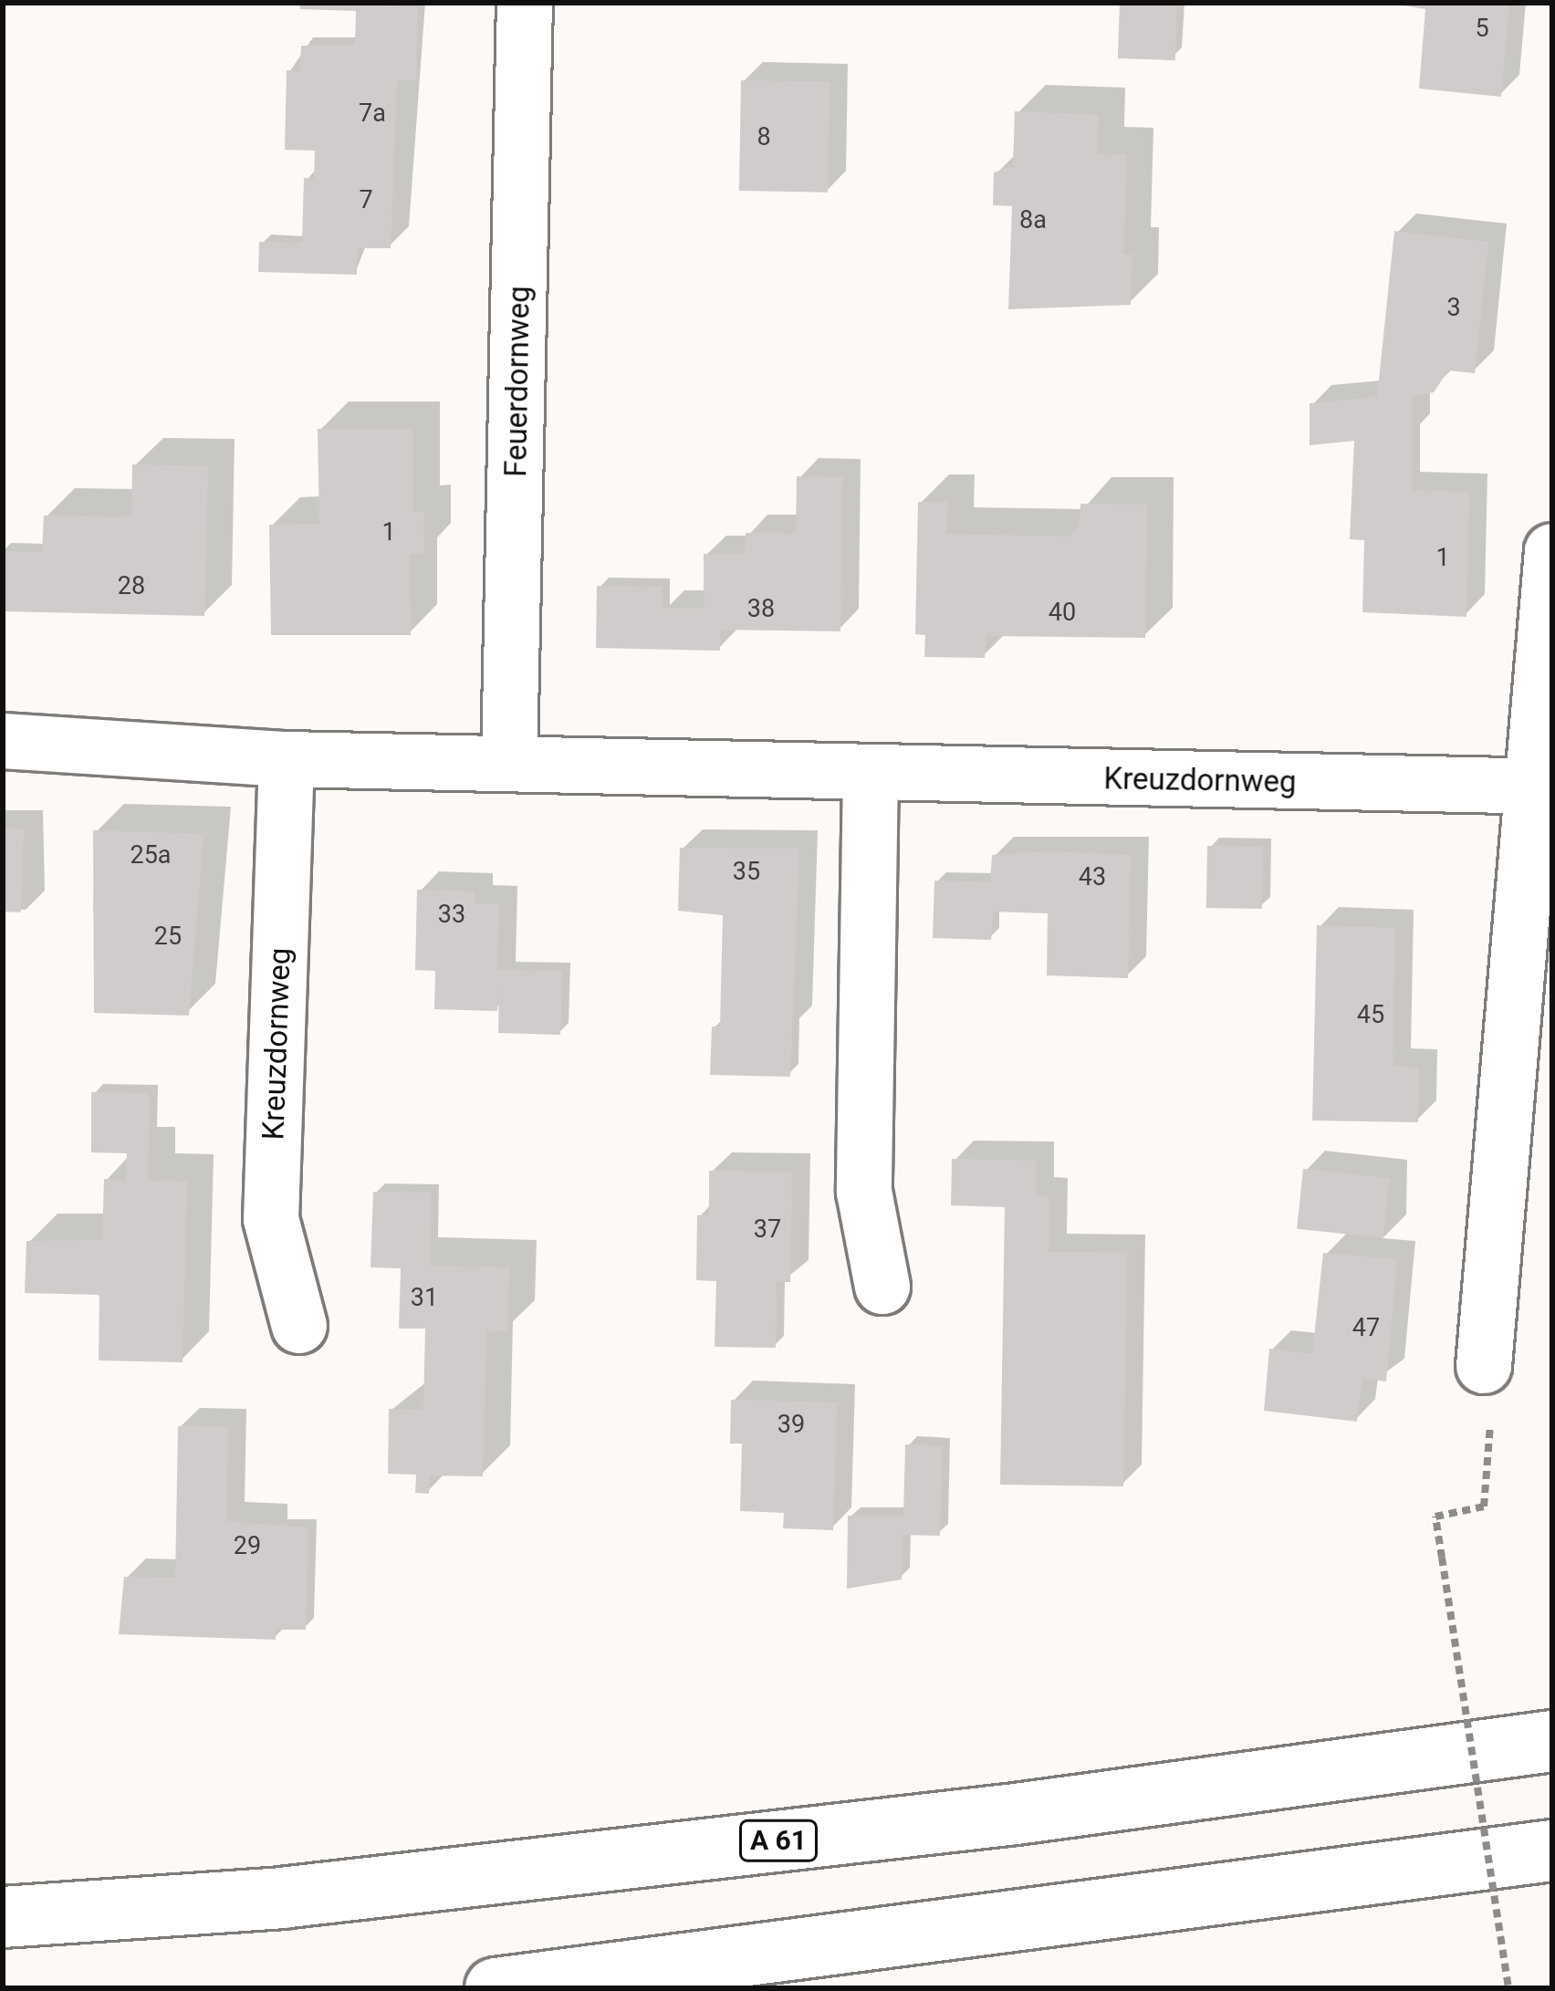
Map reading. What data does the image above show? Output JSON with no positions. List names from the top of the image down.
{
  "streets": {
    "highway": ["A 61"],
    "street": ["Feuerdornweg", "Kreuzdornweg"]
  },
  "crossings": [
    ["Feuerdornweg", "Kreuzdornweg"]
  ],
  "house_numbers": [
    "5",
    "7a",
    "8",
    "7",
    "8a",
    "3",
    "1",
    "1",
    "28",
    "38",
    "40",
    "25a",
    "35",
    "43",
    "33",
    "25",
    "45",
    "37",
    "31",
    "47",
    "39",
    "29"
  ]
}
